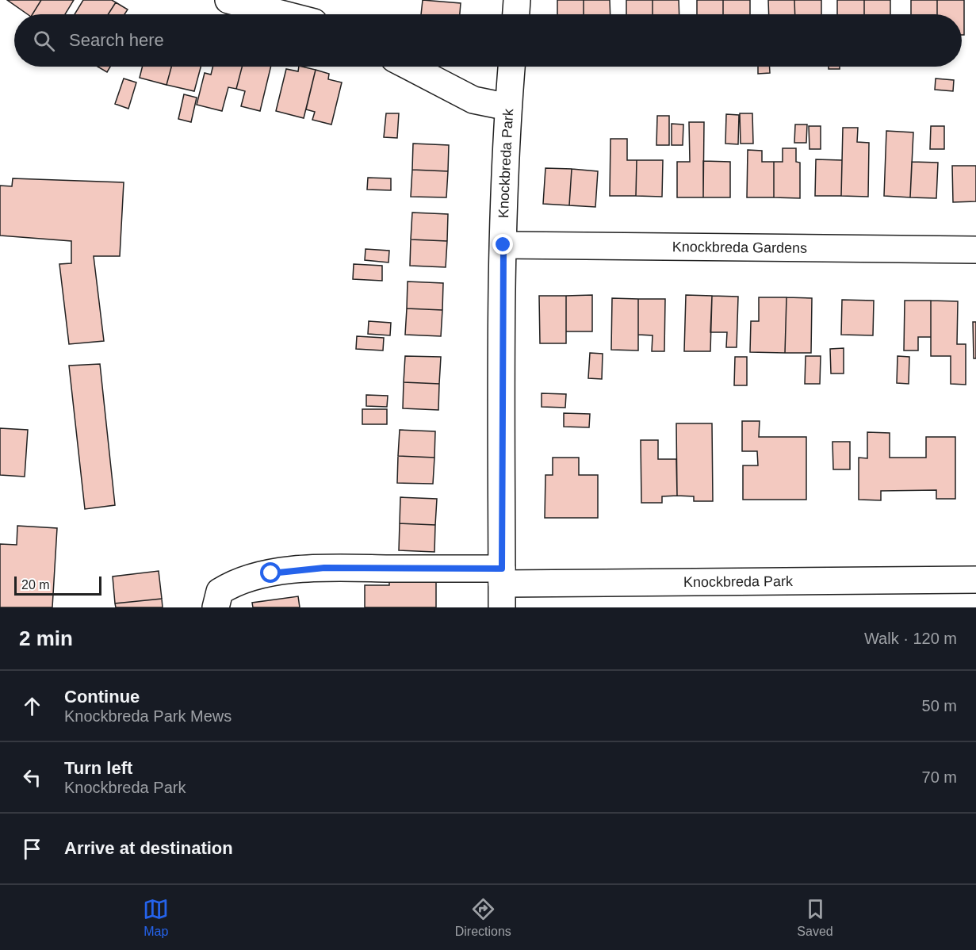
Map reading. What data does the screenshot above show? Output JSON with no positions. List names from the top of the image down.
{
  "streets": {
    "street": ["Knockbreda Park", "Knockbreda Gardens"]
  },
  "crossings": [
    ["Knockbreda Park", "Knockbreda Gardens"]
  ],
  "scale_bar": "20 m",
  "page": {
    "search": "Search here",
    "scale": "20 m",
    "heading": ["2 min", "Walk · 120 m"],
    "list": [
      ["Continue", "Knockbreda Park Mews", "50 m"],
      ["Turn left", "Knockbreda Park", "70 m"],
      "Arrive at destination"
    ],
    "nav": ["Map", "Directions", "Saved"]
  }
}
